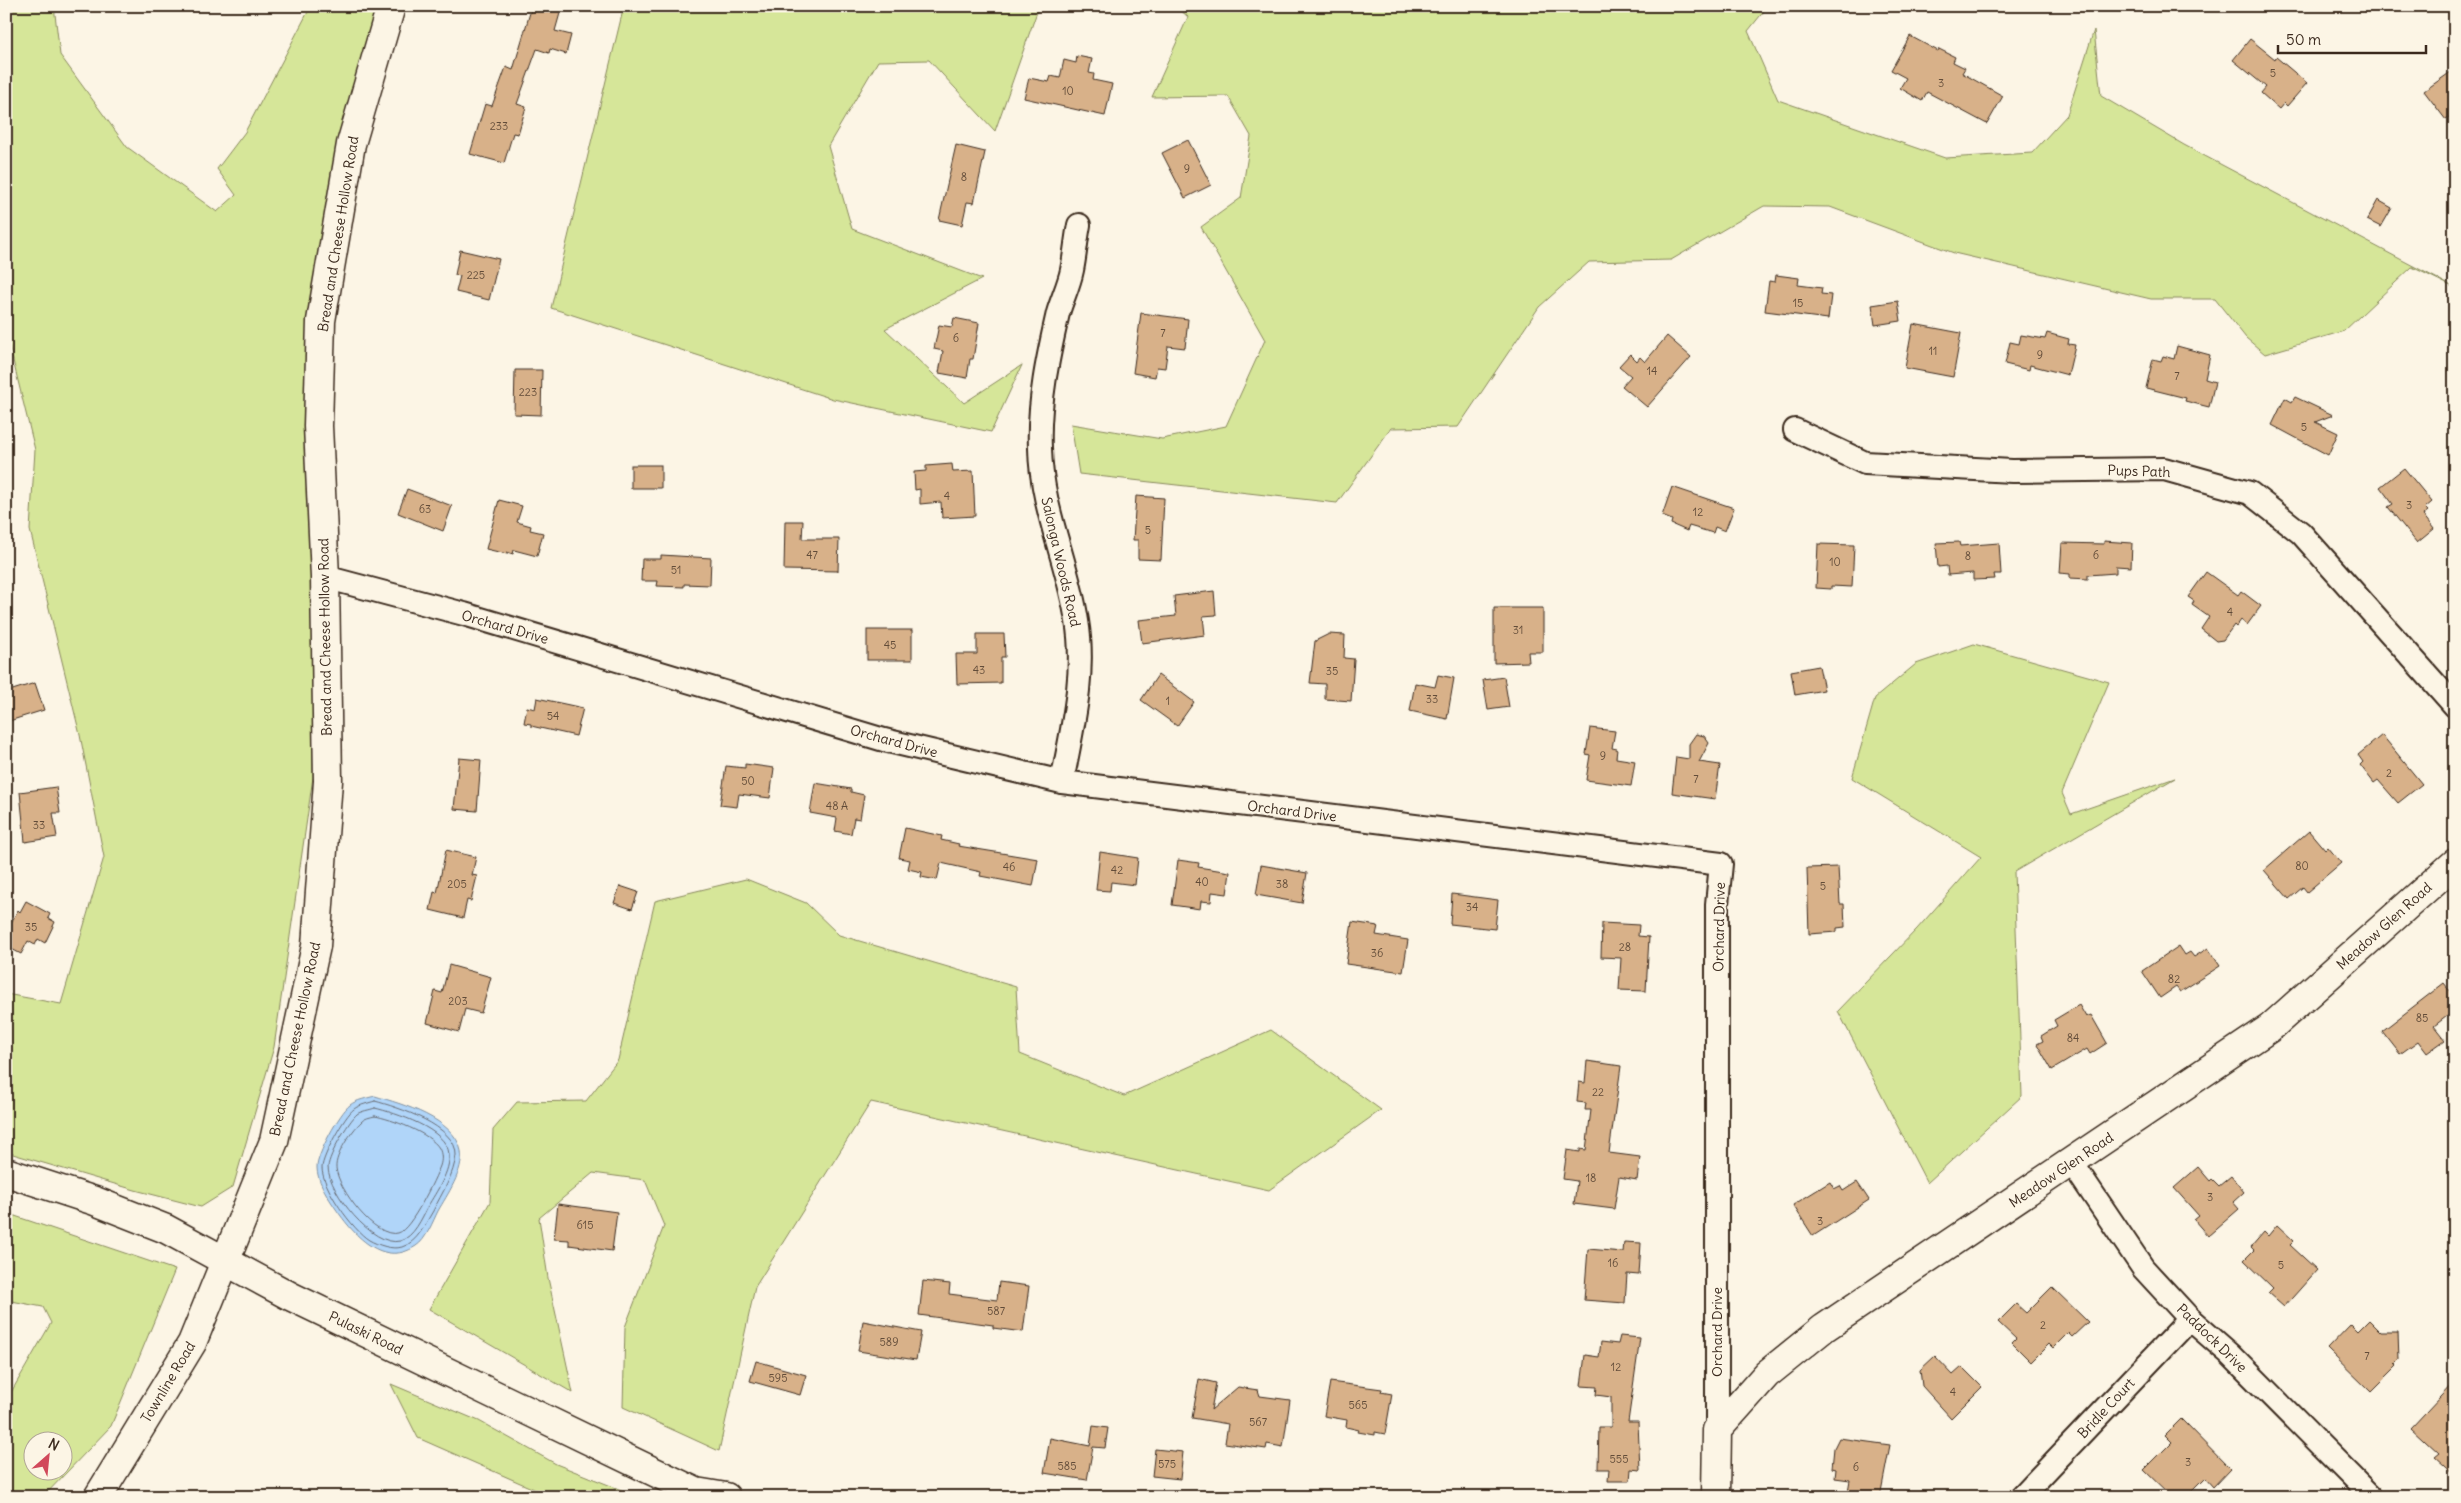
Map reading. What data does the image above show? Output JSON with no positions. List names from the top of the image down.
{
  "streets": {
    "main road": [
      "Bread and Cheese Hollow Road",
      "Meadow Glen Road",
      "Pulaski Road",
      "Townline Road"
    ],
    "street": [
      "Pups Path",
      "Salonga Woods Road",
      "Orchard Drive",
      "Paddock Drive",
      "Bridle Court"
    ]
  },
  "crossings": [
    ["Bread and Cheese Hollow Road", "Orchard Drive"],
    ["Bread and Cheese Hollow Road", "Pulaski Road"],
    ["Bread and Cheese Hollow Road", "Townline Road"],
    ["Salonga Woods Road", "Orchard Drive"],
    ["Orchard Drive", "Meadow Glen Road"],
    ["Meadow Glen Road", "Paddock Drive"],
    ["Pulaski Road", "Townline Road"],
    ["Paddock Drive", "Bridle Court"]
  ],
  "house_numbers": [
    "5",
    "3",
    "10",
    "233",
    "9",
    "8",
    "225",
    "15",
    "7",
    "6",
    "11",
    "9",
    "14",
    "7",
    "223",
    "5",
    "4",
    "3",
    "63",
    "12",
    "5",
    "47",
    "6",
    "8",
    "10",
    "51",
    "4",
    "31",
    "45",
    "43",
    "35",
    "33",
    "1",
    "54",
    "9",
    "2",
    "7",
    "50",
    "48 A",
    "33",
    "80",
    "46",
    "42",
    "40",
    "205",
    "38",
    "5",
    "34",
    "35",
    "28",
    "36",
    "82",
    "203",
    "85",
    "84",
    "22",
    "18",
    "3",
    "3",
    "615",
    "16",
    "5",
    "587",
    "2",
    "589",
    "7",
    "12",
    "595",
    "4",
    "565",
    "567",
    "555",
    "3",
    "575",
    "585",
    "6"
  ],
  "scale_bar": "50 m",
  "north": "top right"
}
